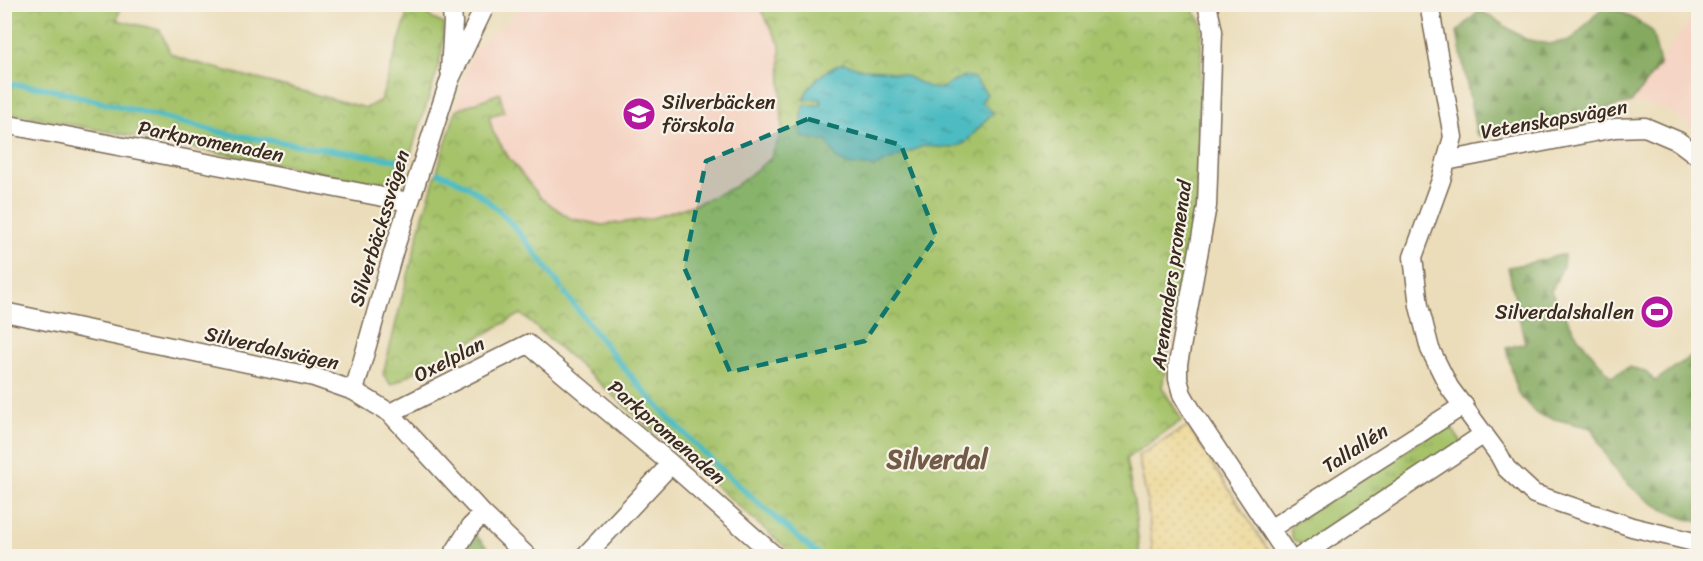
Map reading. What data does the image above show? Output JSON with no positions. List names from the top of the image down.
{
  "streets": {
    "street": [
      "Vetenskapsvägen",
      "Parkpromenaden",
      "Silverbäckssvägen",
      "Arenanders promenad",
      "Silverdalsvägen",
      "Oxelplan",
      "Tallallén"
    ]
  },
  "crossings": [
    ["Parkpromenaden", "Silverbäckssvägen"],
    ["Parkpromenaden", "Oxelplan"],
    ["Silverbäckssvägen", "Silverdalsvägen"],
    ["Arenanders promenad", "Tallallén"],
    ["Silverdalsvägen", "Oxelplan"]
  ],
  "districts": ["Silverdal"],
  "places": {
    "school or university": ["Silverbäcken förskola"],
    "sports": ["Silverdalshallen"]
  }
}
